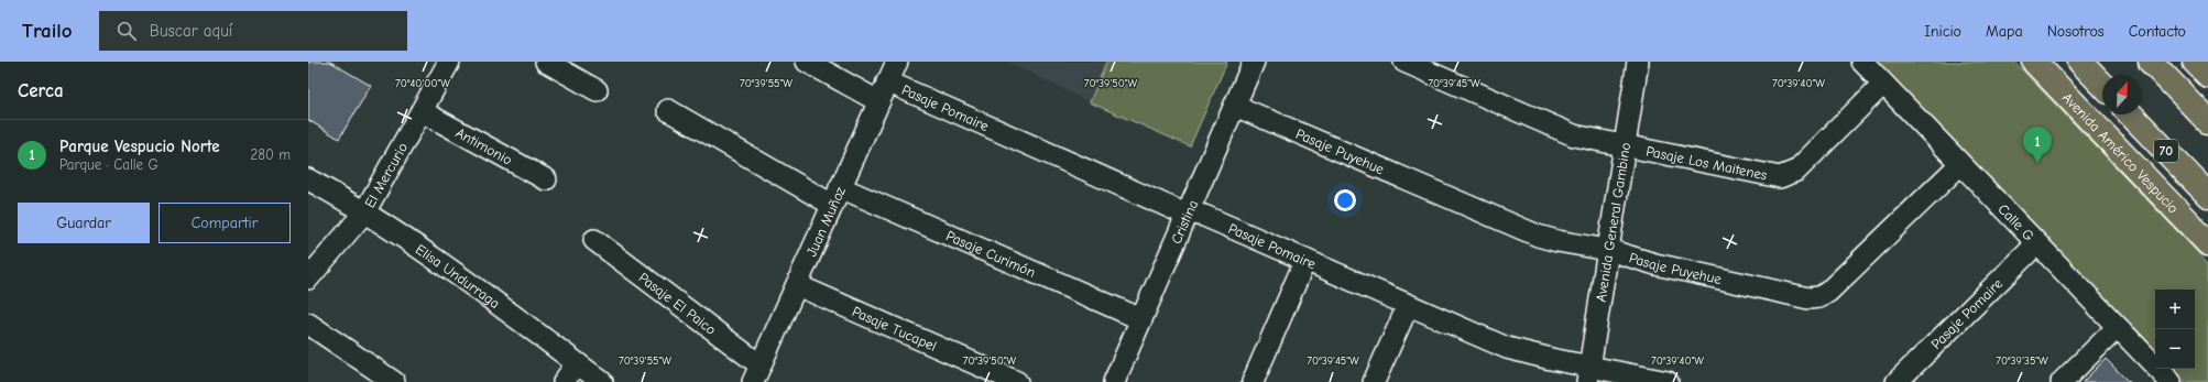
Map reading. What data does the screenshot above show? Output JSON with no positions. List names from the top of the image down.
{
  "streets": {
    "main road": ["70", "Avenida Américo Vespucio"],
    "street": [
      "Pasaje Pomaire",
      "Antimonio",
      "Pasaje Puyehue",
      "Pasaje Los Maitenes",
      "El Mercurio",
      "Juan Muñoz",
      "Cristina",
      "Avenida General Gambino",
      "Calle G",
      "Pasaje Curimón",
      "Elisa Undurraga",
      "Pasaje El Paico",
      "Pasaje Tucapel"
    ]
  },
  "crossings": [
    ["Pasaje Pomaire", "Juan Muñoz"],
    ["Pasaje Pomaire", "Cristina"],
    ["Pasaje Pomaire", "Avenida General Gambino"],
    ["Pasaje Pomaire", "Calle G"],
    ["Antimonio", "El Mercurio"],
    ["Pasaje Puyehue", "Cristina"],
    ["Pasaje Puyehue", "Avenida General Gambino"],
    ["Pasaje Puyehue", "Calle G"],
    ["Pasaje Los Maitenes", "Avenida General Gambino"],
    ["Pasaje Los Maitenes", "Calle G"],
    ["El Mercurio", "Elisa Undurraga"],
    ["Juan Muñoz", "Pasaje Curimón"],
    ["Juan Muñoz", "Pasaje El Paico"],
    ["Juan Muñoz", "Pasaje Tucapel"],
    ["Cristina", "Pasaje Curimón"]
  ],
  "north": "top",
  "page": {
    "header": "Trailo",
    "search": "Buscar aquí",
    "nav": [
      "Inicio",
      "Mapa",
      "Nosotros",
      "Contacto"
    ],
    "heading": "Cerca",
    "list": [
      {
        "mark": "1",
        "name": "Parque Vespucio Norte",
        "note": "Parque · Calle G",
        "value": "280 m"
      }
    ],
    "pins": "1",
    "buttons": ["Guardar", "Compartir"],
    "map_buttons": ["+", "−"]
  },
  "coordinates": [
    "70°40'00\"W",
    "70°39'55\"W",
    "70°39'50\"W",
    "70°39'45\"W",
    "70°39'40\"W",
    "70°39'35\"W"
  ]
}
